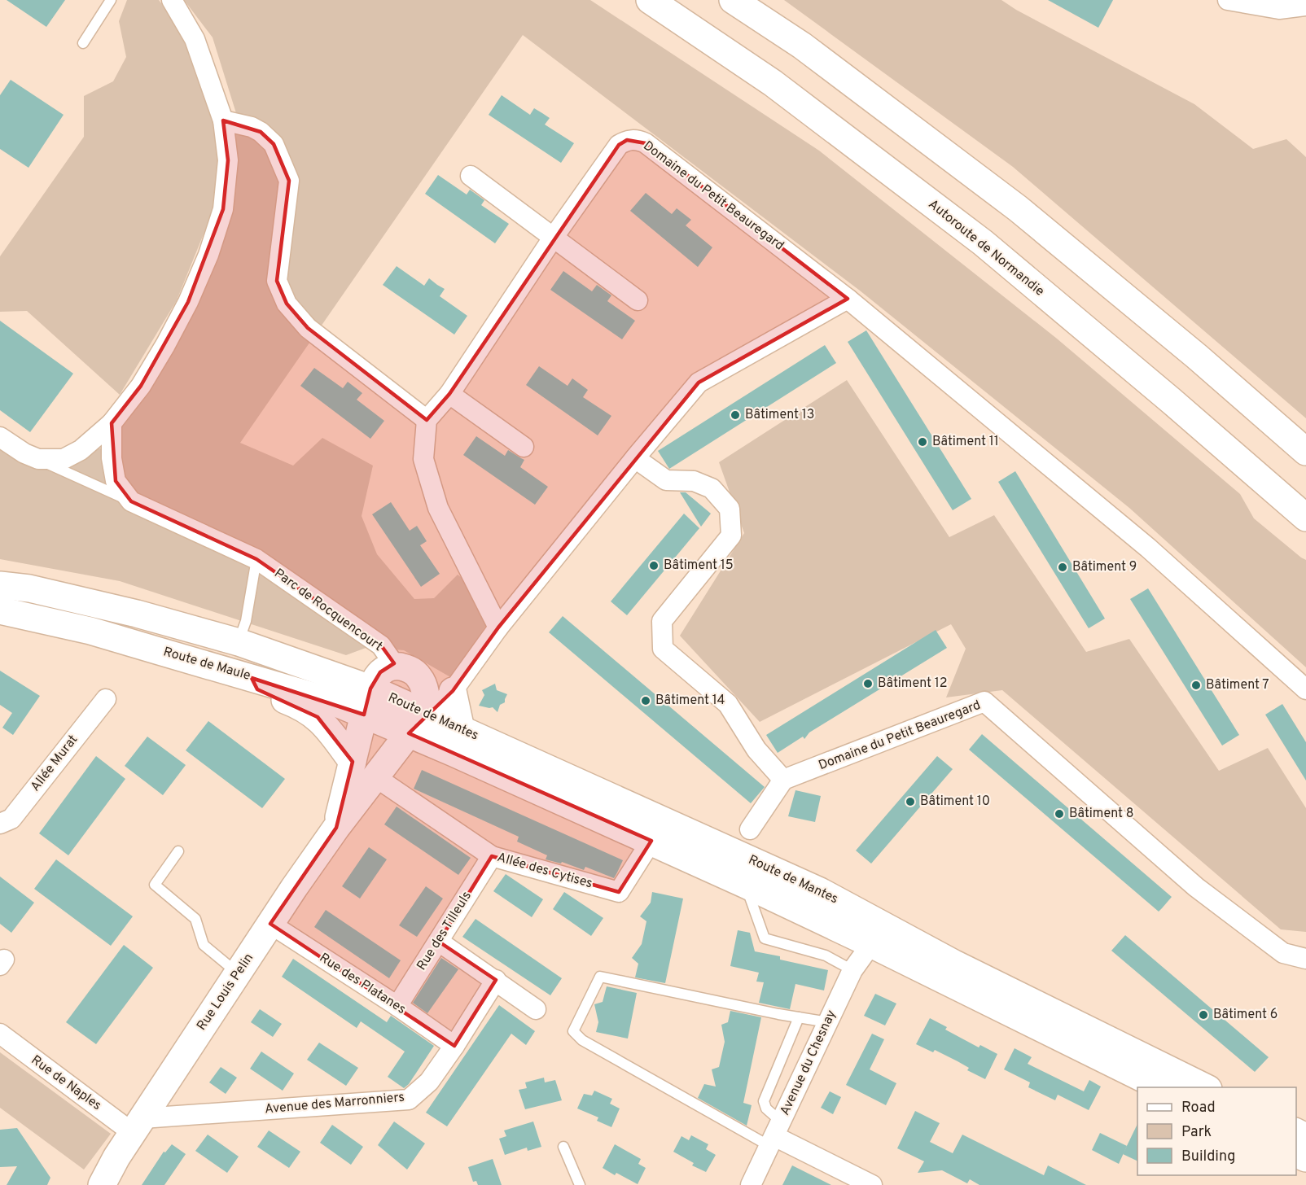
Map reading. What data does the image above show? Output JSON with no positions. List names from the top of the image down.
{
  "streets": {
    "main road": [
      "Autoroute de Normandie",
      "Route de Maule",
      "Route de Mantes",
      "Rue Louis Pelin"
    ],
    "street": [
      "Domaine du Petit Beauregard",
      "Parc de Rocquencourt",
      "Allée Murat",
      "Allée des Cytises",
      "Rue des Tilleuls",
      "Rue des Platanes",
      "Avenue du Chesnay",
      "Rue de Naples",
      "Avenue des Marronniers"
    ]
  },
  "crossings": [
    ["Route de Maule", "Route de Mantes"],
    ["Route de Maule", "Rue Louis Pelin"],
    ["Route de Mantes", "Allée des Cytises"],
    ["Route de Mantes", "Rue Louis Pelin"],
    ["Route de Mantes", "Avenue du Chesnay"],
    ["Allée des Cytises", "Rue des Tilleuls"],
    ["Allée des Cytises", "Rue Louis Pelin"],
    ["Rue des Tilleuls", "Rue des Platanes"],
    ["Rue des Platanes", "Rue Louis Pelin"],
    ["Rue des Platanes", "Avenue des Marronniers"],
    ["Rue Louis Pelin", "Rue de Naples"],
    ["Rue Louis Pelin", "Avenue des Marronniers"],
    ["Rue de Naples", "Avenue des Marronniers"]
  ],
  "places": [
    "Bâtiment 13",
    "Bâtiment 11",
    "Bâtiment 15",
    "Bâtiment 9",
    "Bâtiment 12",
    "Bâtiment 7",
    "Bâtiment 14",
    "Bâtiment 10",
    "Bâtiment 8",
    "Bâtiment 6"
  ],
  "legend": ["Road", "Park", "Building"]
}
